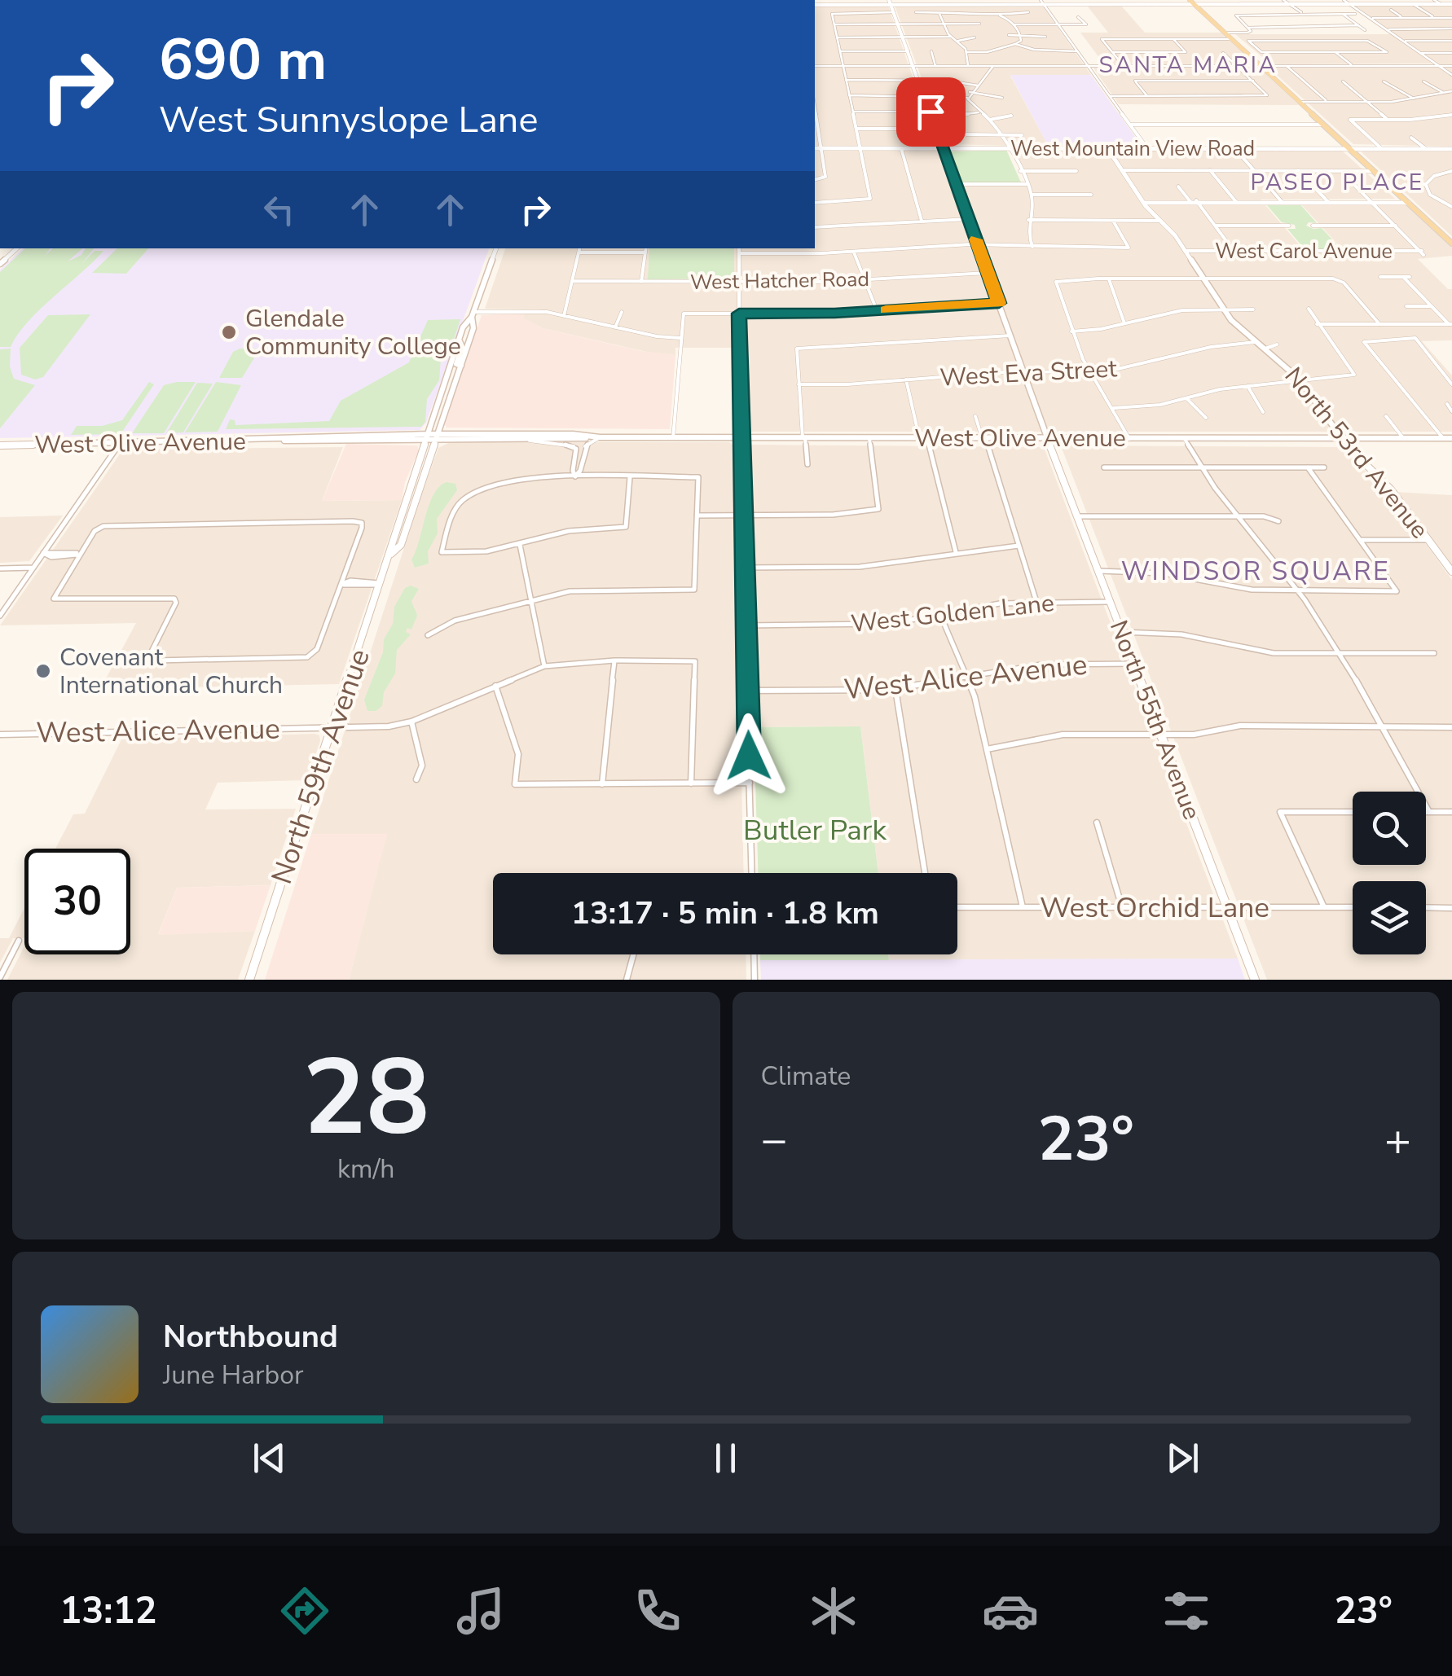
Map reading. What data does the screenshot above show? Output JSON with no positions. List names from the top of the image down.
{
  "streets": {
    "main road": [
      "West Mountain View Road",
      "West Olive Avenue",
      "North 53rd Avenue",
      "North 55th Avenue",
      "North 59th Avenue"
    ],
    "street": [
      "West Carol Avenue",
      "West Hatcher Road",
      "West Eva Street",
      "West Golden Lane",
      "West Alice Avenue",
      "West Orchid Lane"
    ]
  },
  "crossings": [
    ["West Mountain View Road", "North 53rd Avenue"],
    ["West Mountain View Road", "North 55th Avenue"],
    ["West Carol Avenue", "North 53rd Avenue"],
    ["West Hatcher Road", "North 55th Avenue"],
    ["West Eva Street", "North 53rd Avenue"],
    ["West Eva Street", "North 55th Avenue"],
    ["West Olive Avenue", "North 53rd Avenue"],
    ["West Olive Avenue", "North 55th Avenue"],
    ["West Olive Avenue", "North 59th Avenue"],
    ["West Golden Lane", "North 55th Avenue"],
    ["West Alice Avenue", "North 55th Avenue"],
    ["West Alice Avenue", "North 59th Avenue"],
    ["North 55th Avenue", "West Orchid Lane"]
  ],
  "districts": ["SANTA MARIA", "PASEO PLACE", "WINDSOR SQUARE"],
  "parks": ["Butler Park"],
  "places": ["Glendale Community College", "Covenant International Church"],
  "page": {
    "turn": ["690 m", "West Sunnyslope Lane"],
    "limit": "30",
    "trip": "13:17 · 5 min · 1.8 km",
    "tile": [
      ["28", "km/h"],
      "Climate"
    ],
    "heat": ["−", "23°", "+"],
    "song": ["Northbound", "June Harbor"],
    "tabs": ["13:12", "23°"]
  }
}
